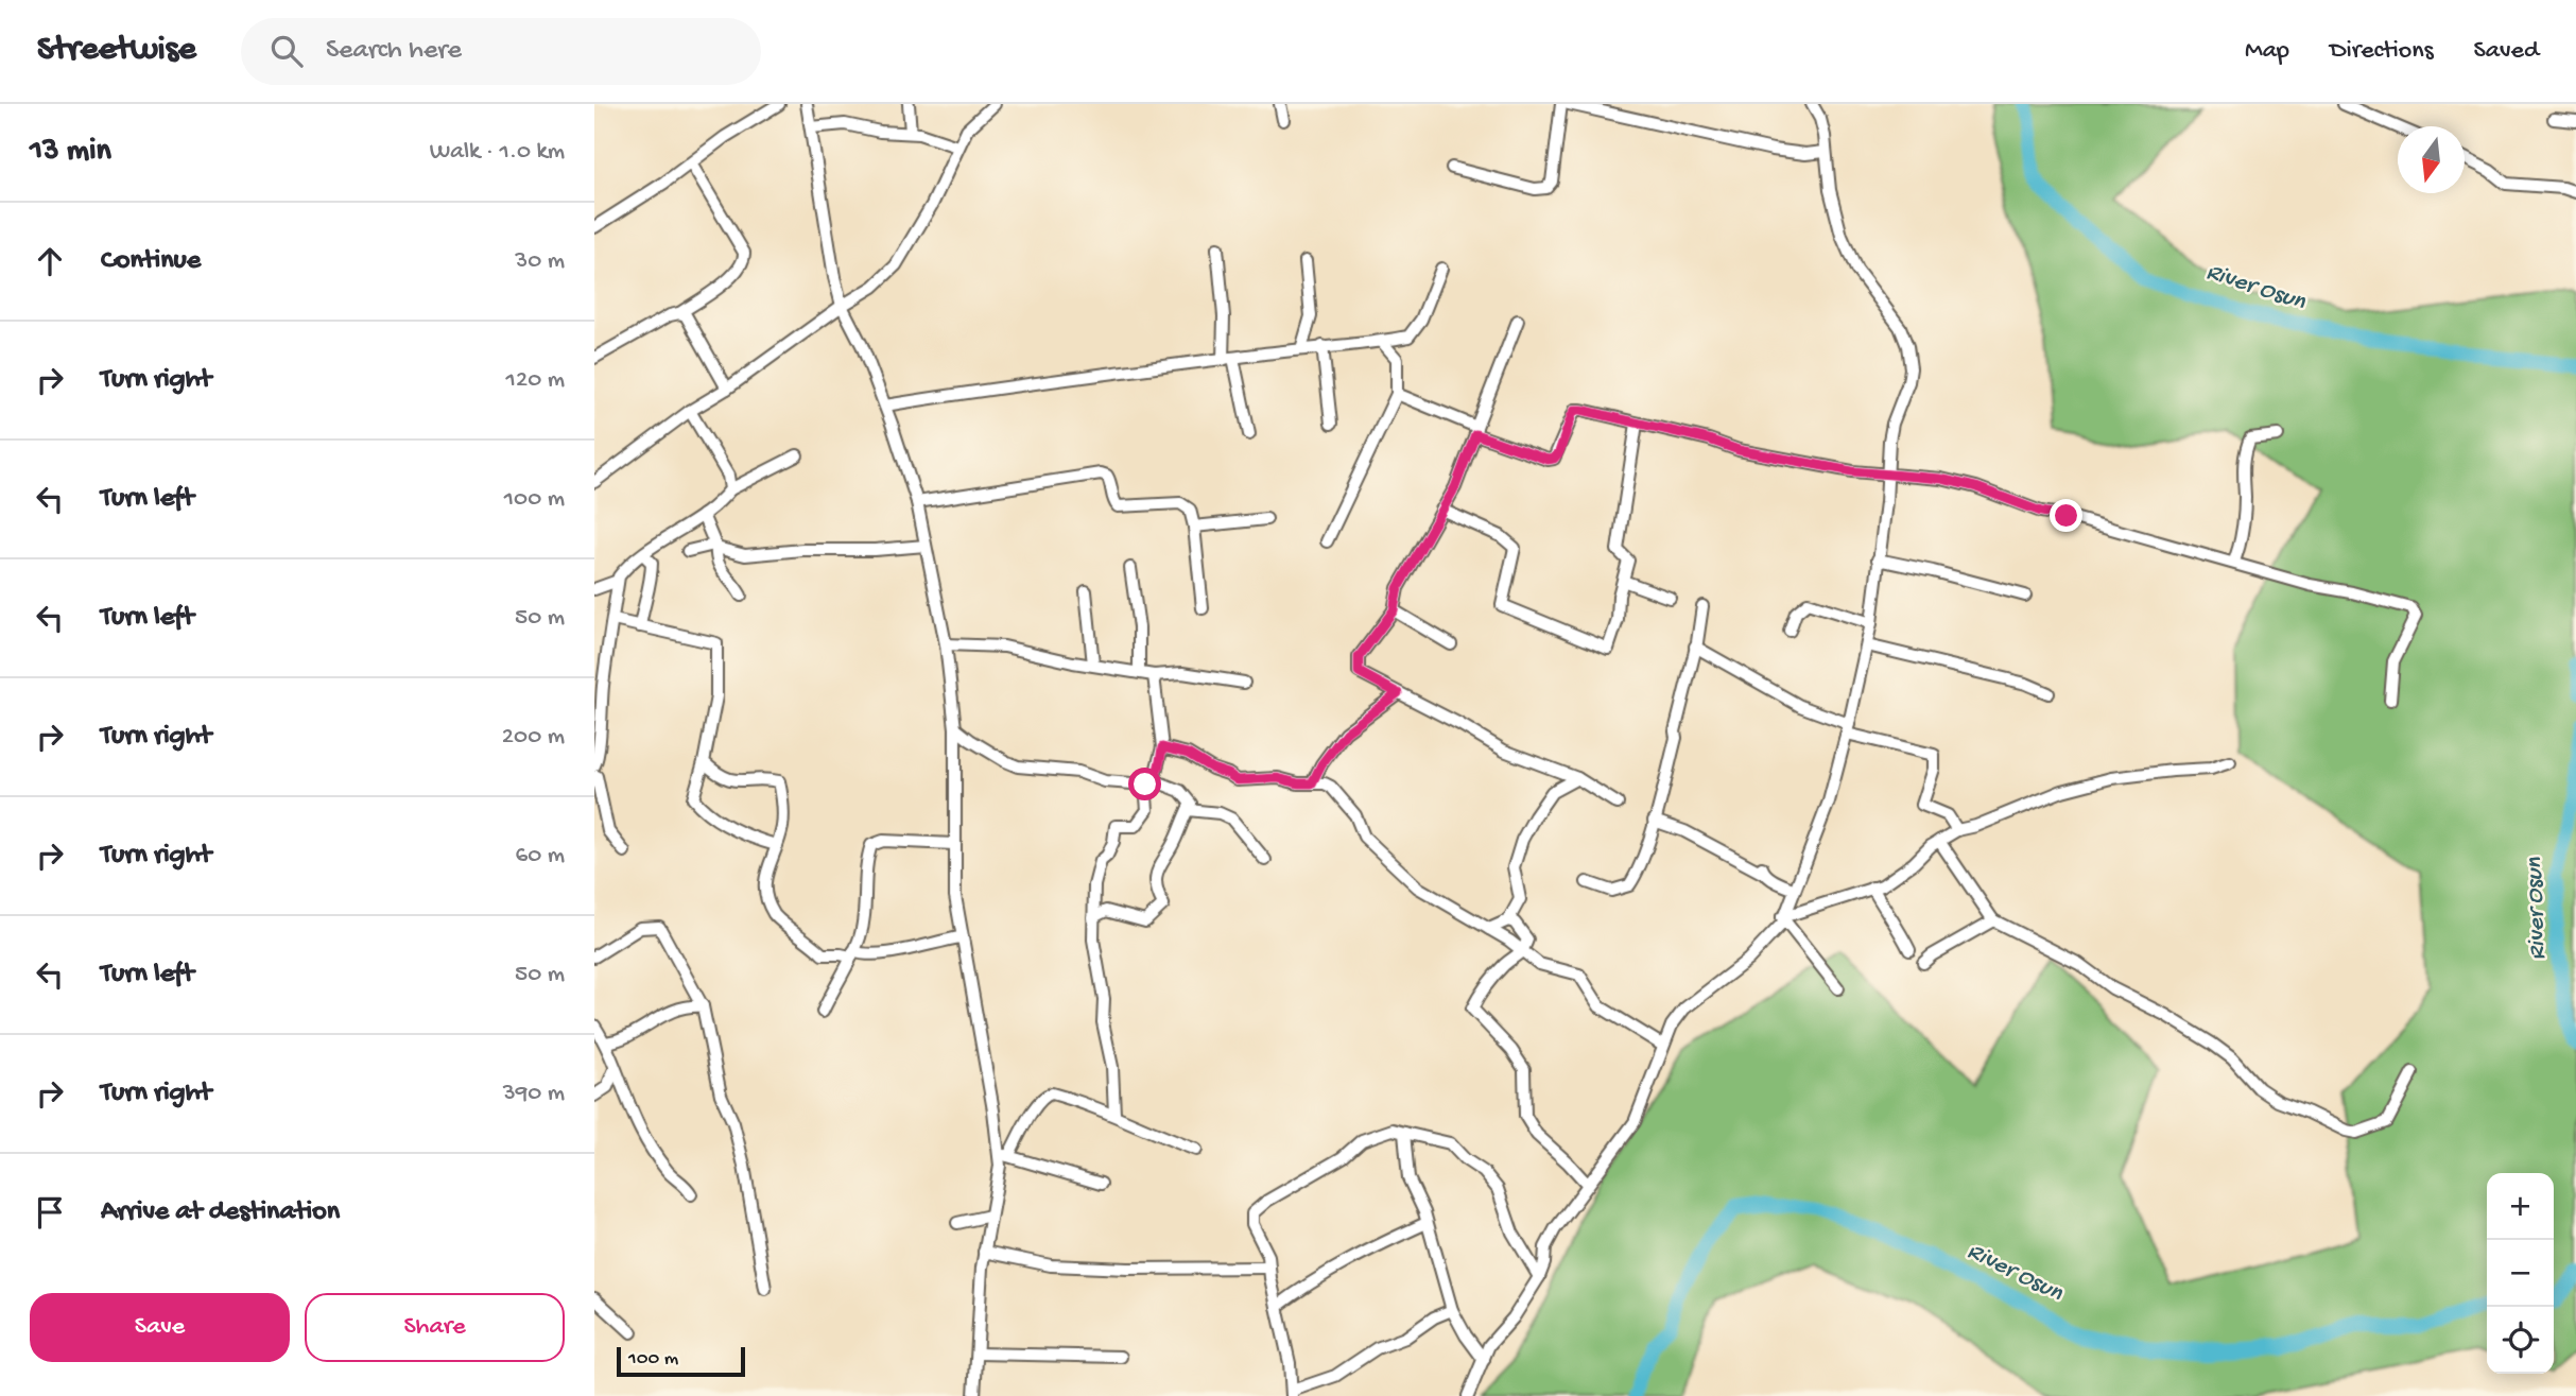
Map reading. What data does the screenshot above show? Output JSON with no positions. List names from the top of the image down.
{
  "water": ["River Osun"],
  "scale_bar": "100 m",
  "north": "bottom",
  "page": {
    "header": "Streetwise",
    "search": "Search here",
    "nav": ["Map", "Directions", "Saved"],
    "heading": ["13 min", "Walk · 1.0 km"],
    "list": [
      ["Continue", "30 m"],
      ["Turn right", "120 m"],
      ["Turn left", "100 m"],
      ["Turn left", "50 m"],
      ["Turn right", "200 m"],
      ["Turn right", "60 m"],
      ["Turn left", "50 m"],
      ["Turn right", "390 m"],
      "Arrive at destination"
    ],
    "map_buttons": ["+", "−"],
    "buttons": ["Save", "Share"],
    "scale": "100 m"
  }
}
